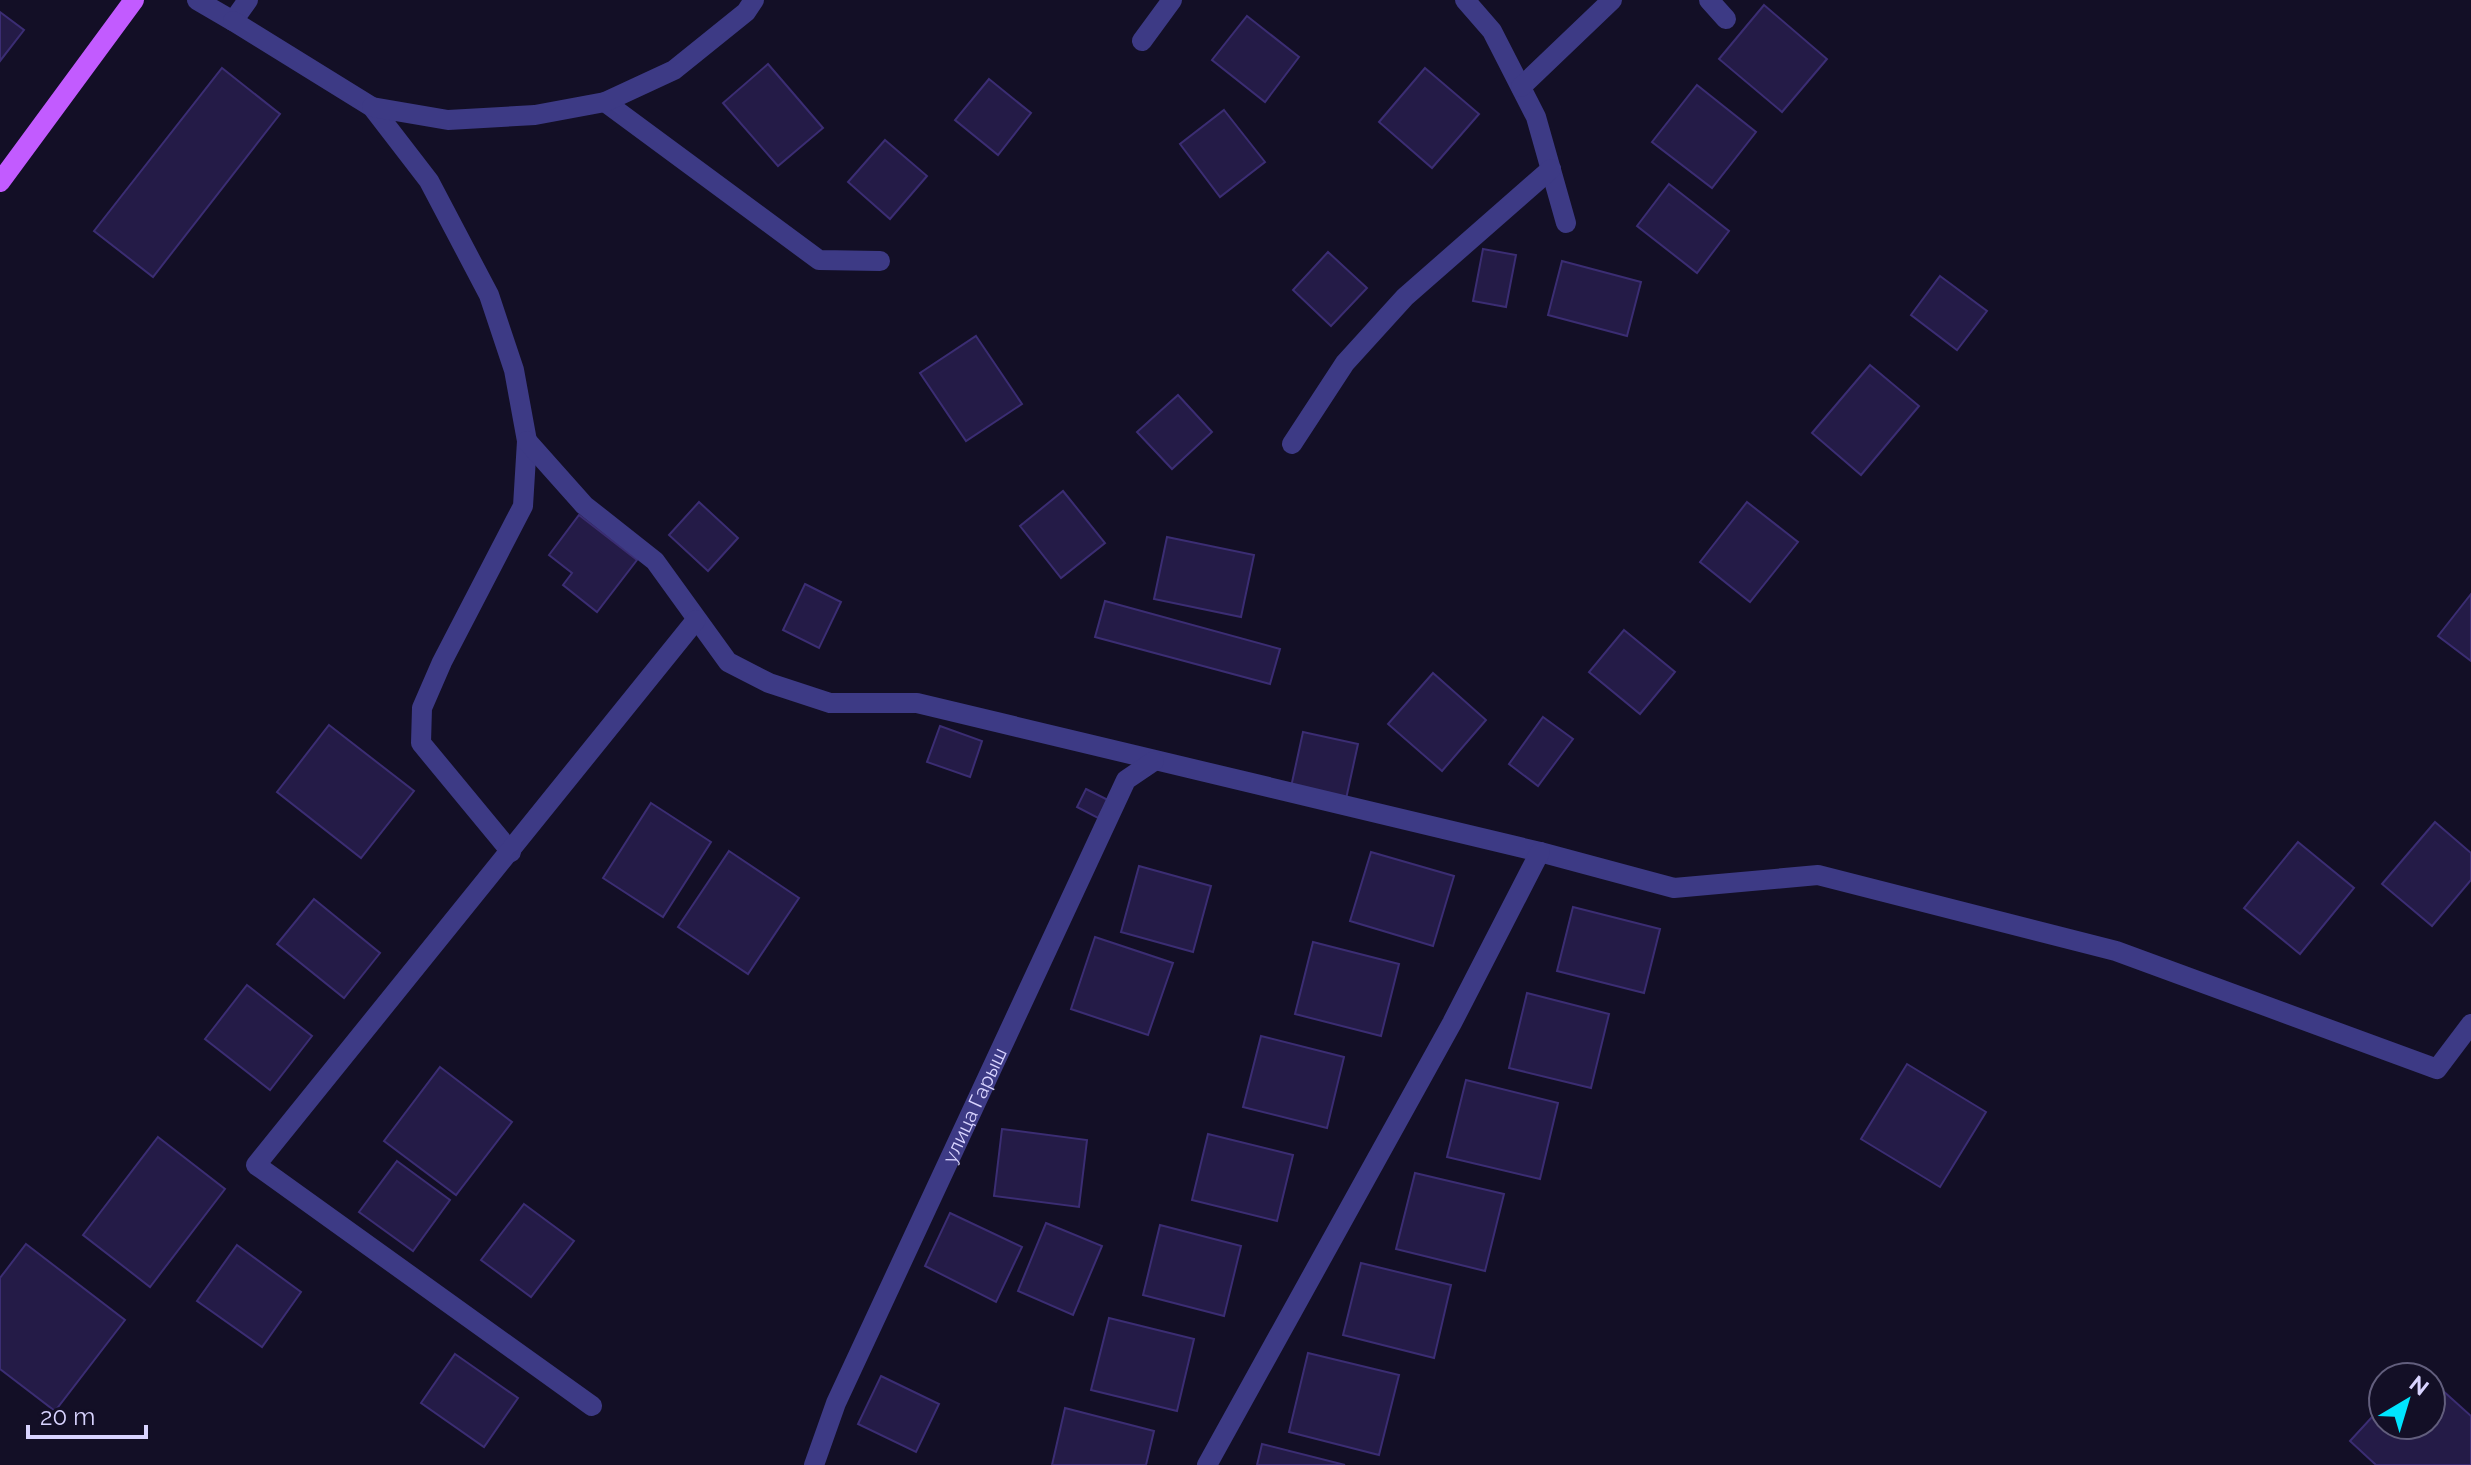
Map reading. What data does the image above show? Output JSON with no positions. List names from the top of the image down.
{
  "streets": {
    "street": ["улица Гарыш"]
  },
  "scale_bar": "20 m",
  "north": "top right"
}
